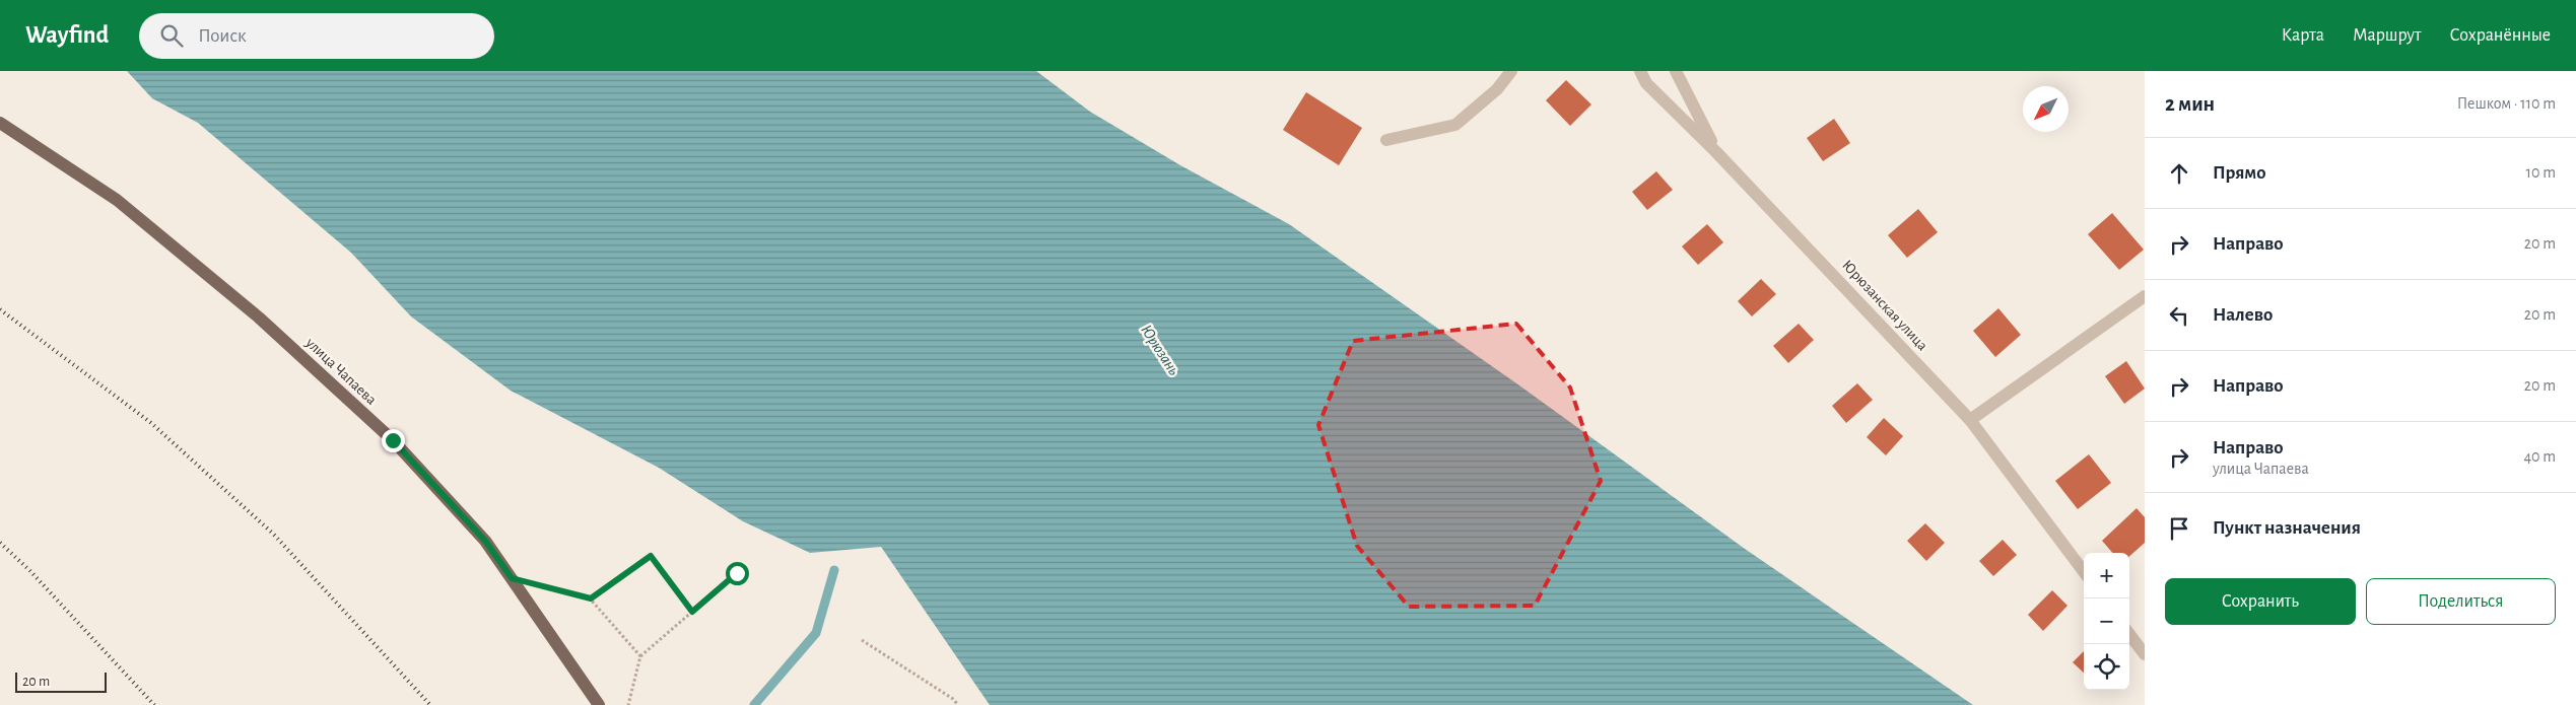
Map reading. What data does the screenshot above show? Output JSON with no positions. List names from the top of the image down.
{
  "streets": {
    "main road": ["улица Чапаева"],
    "street": ["Юрюзанская улица"]
  },
  "water": ["Юрюзань"],
  "scale_bar": "20 m",
  "north": "bottom left",
  "page": {
    "header": "Wayfind",
    "search": "Поиск",
    "nav": ["Карта", "Маршрут", "Сохранённые"],
    "heading": ["2 мин", "Пешком · 110 m"],
    "list": [
      ["Прямо", "10 m"],
      ["Направо", "20 m"],
      ["Налево", "20 m"],
      ["Направо", "20 m"],
      ["Направо", "улица Чапаева", "40 m"],
      "Пункт назначения"
    ],
    "map_buttons": ["+", "−"],
    "buttons": ["Сохранить", "Поделиться"],
    "scale": "20 m"
  }
}
